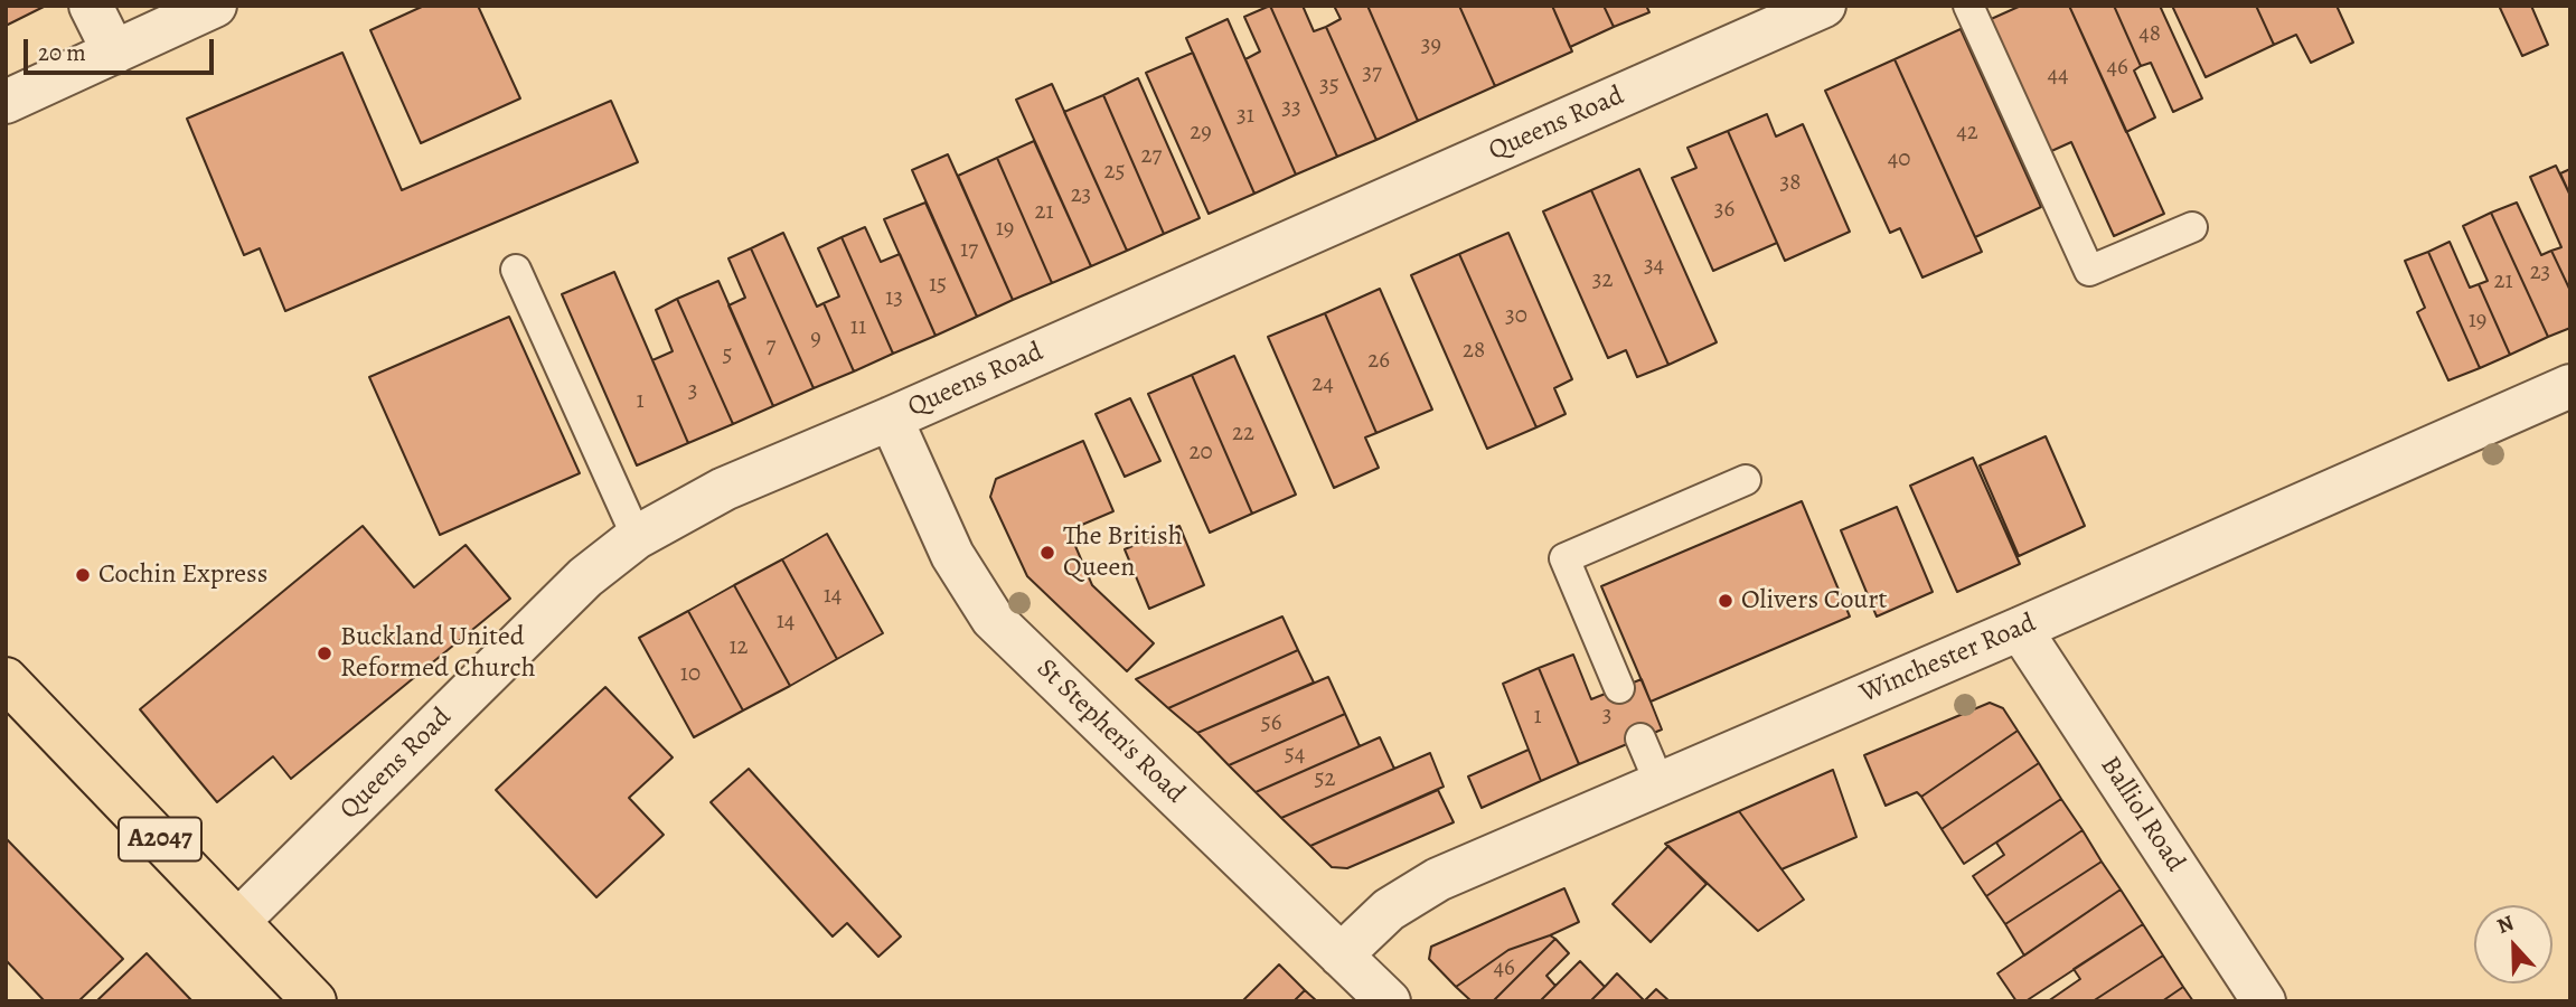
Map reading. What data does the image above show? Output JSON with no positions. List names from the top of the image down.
{
  "streets": {
    "main road": ["A2047"],
    "street": [
      "Queens Road",
      "Winchester Road",
      "St Stephen's Road",
      "Balliol Road"
    ]
  },
  "crossings": [
    ["Queens Road", "St Stephen's Road"],
    ["Queens Road", "A2047"],
    ["Winchester Road", "St Stephen's Road"],
    ["Winchester Road", "Balliol Road"]
  ],
  "places": [
    "The British Queen",
    "Cochin Express",
    "Olivers Court",
    "Buckland United Reformed Church"
  ],
  "house_numbers": [
    "48",
    "39",
    "46",
    "37",
    "44",
    "35",
    "33",
    "31",
    "29",
    "42",
    "27",
    "40",
    "25",
    "38",
    "23",
    "36",
    "21",
    "19",
    "17",
    "34",
    "23",
    "32",
    "21",
    "15",
    "13",
    "30",
    "19",
    "11",
    "9",
    "7",
    "28",
    "5",
    "26",
    "24",
    "3",
    "1",
    "22",
    "20",
    "14",
    "14",
    "12",
    "10",
    "3",
    "1",
    "56",
    "54",
    "52",
    "46"
  ],
  "scale_bar": "20 m",
  "north": "top"
}
